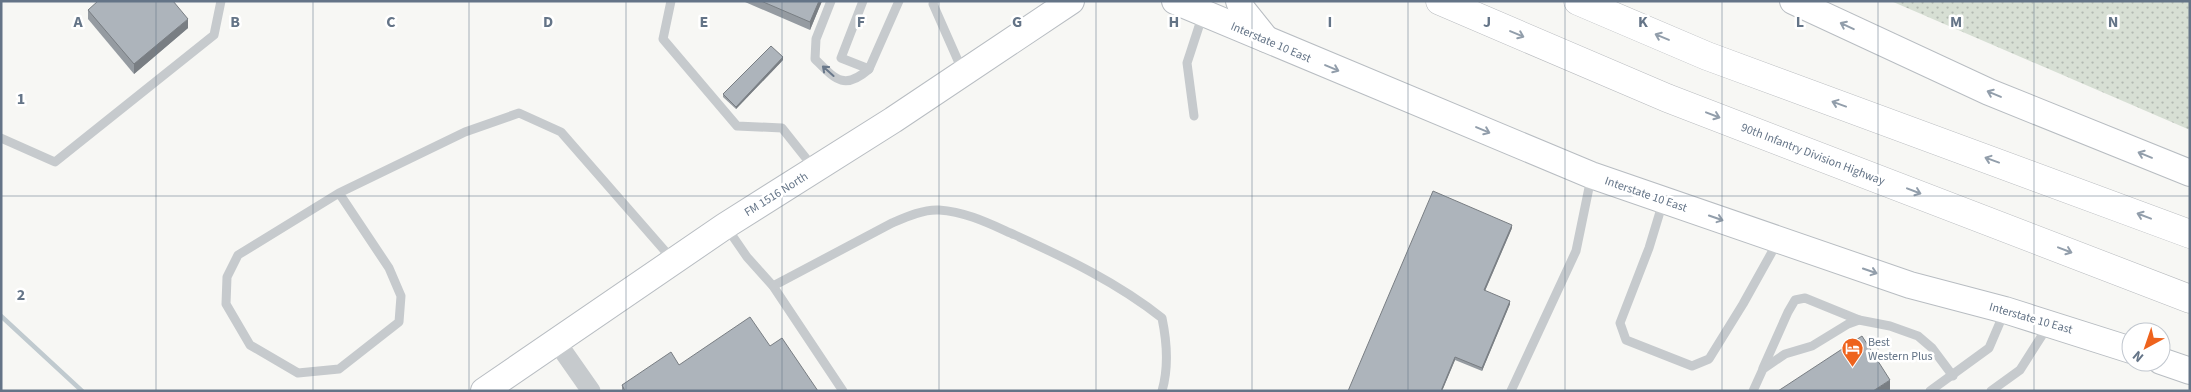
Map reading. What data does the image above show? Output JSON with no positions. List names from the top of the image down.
{
  "streets": {
    "highway": ["90th Infantry Division Highway"],
    "main road": ["Interstate 10 East", "FM 1516 North"]
  },
  "places": {
    "hotel": ["Best Western Plus"]
  },
  "north": "bottom left",
  "grid": {
    "columns": [
      "A",
      "B",
      "C",
      "D",
      "E",
      "F",
      "G",
      "H",
      "I",
      "J",
      "K",
      "L",
      "M",
      "N"
    ],
    "rows": ["1", "2"]
  }
}
